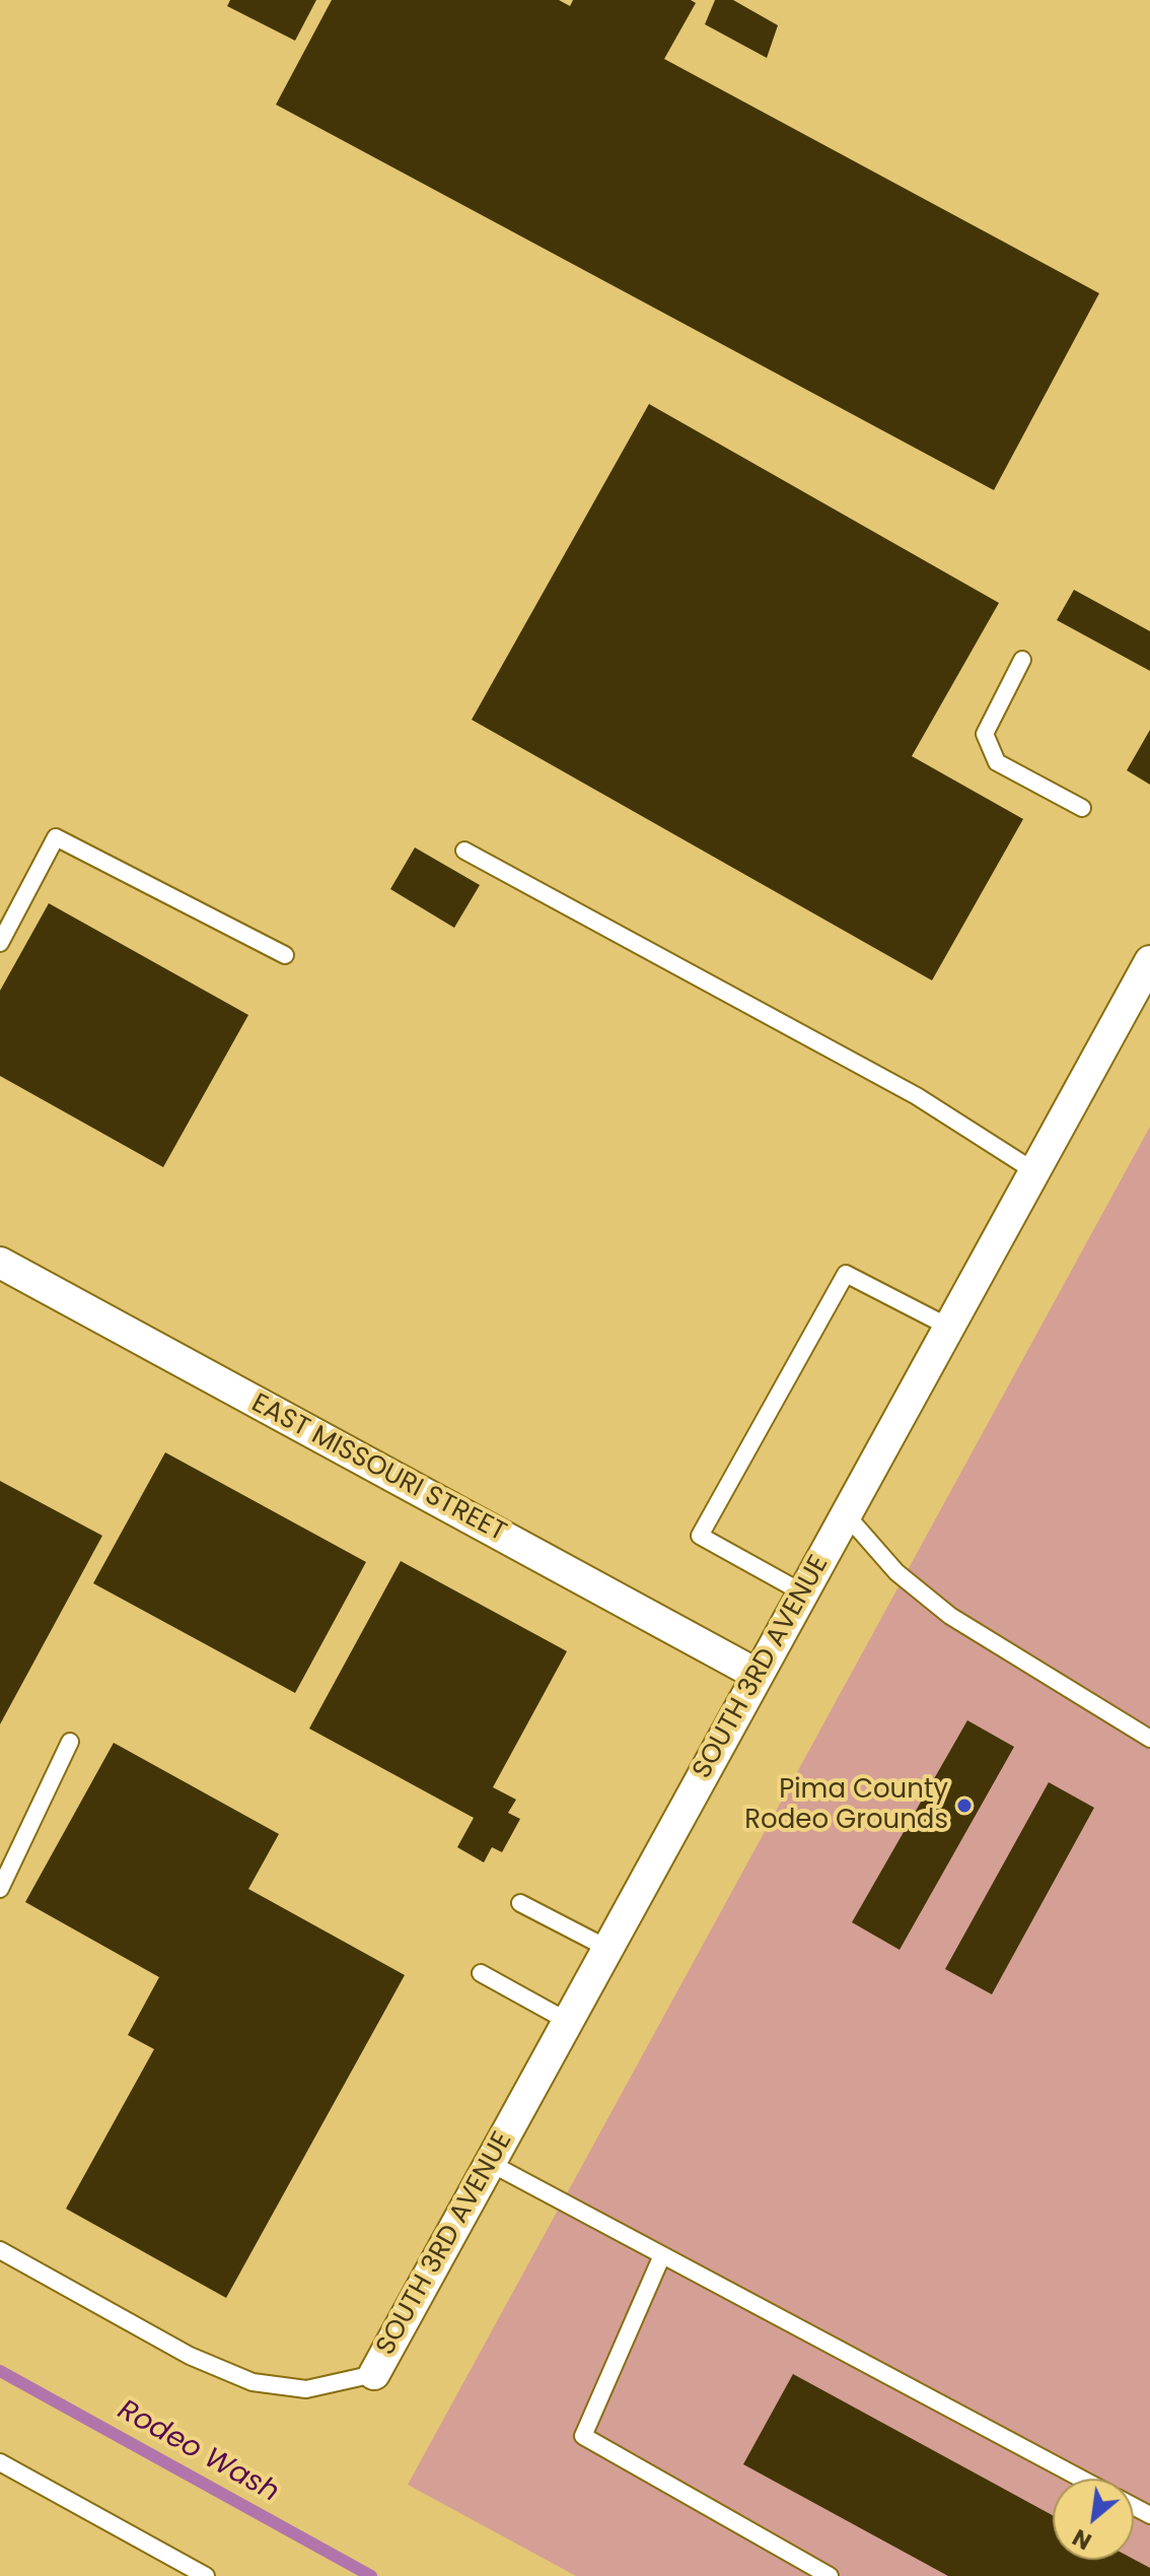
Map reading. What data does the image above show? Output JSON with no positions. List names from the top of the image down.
{
  "streets": {
    "street": ["EAST MISSOURI STREET", "SOUTH 3RD AVENUE"]
  },
  "crossings": [
    ["EAST MISSOURI STREET", "SOUTH 3RD AVENUE"]
  ],
  "water": ["Rodeo Wash"],
  "places": ["Pima County Rodeo Grounds"],
  "north": "bottom left"
}
